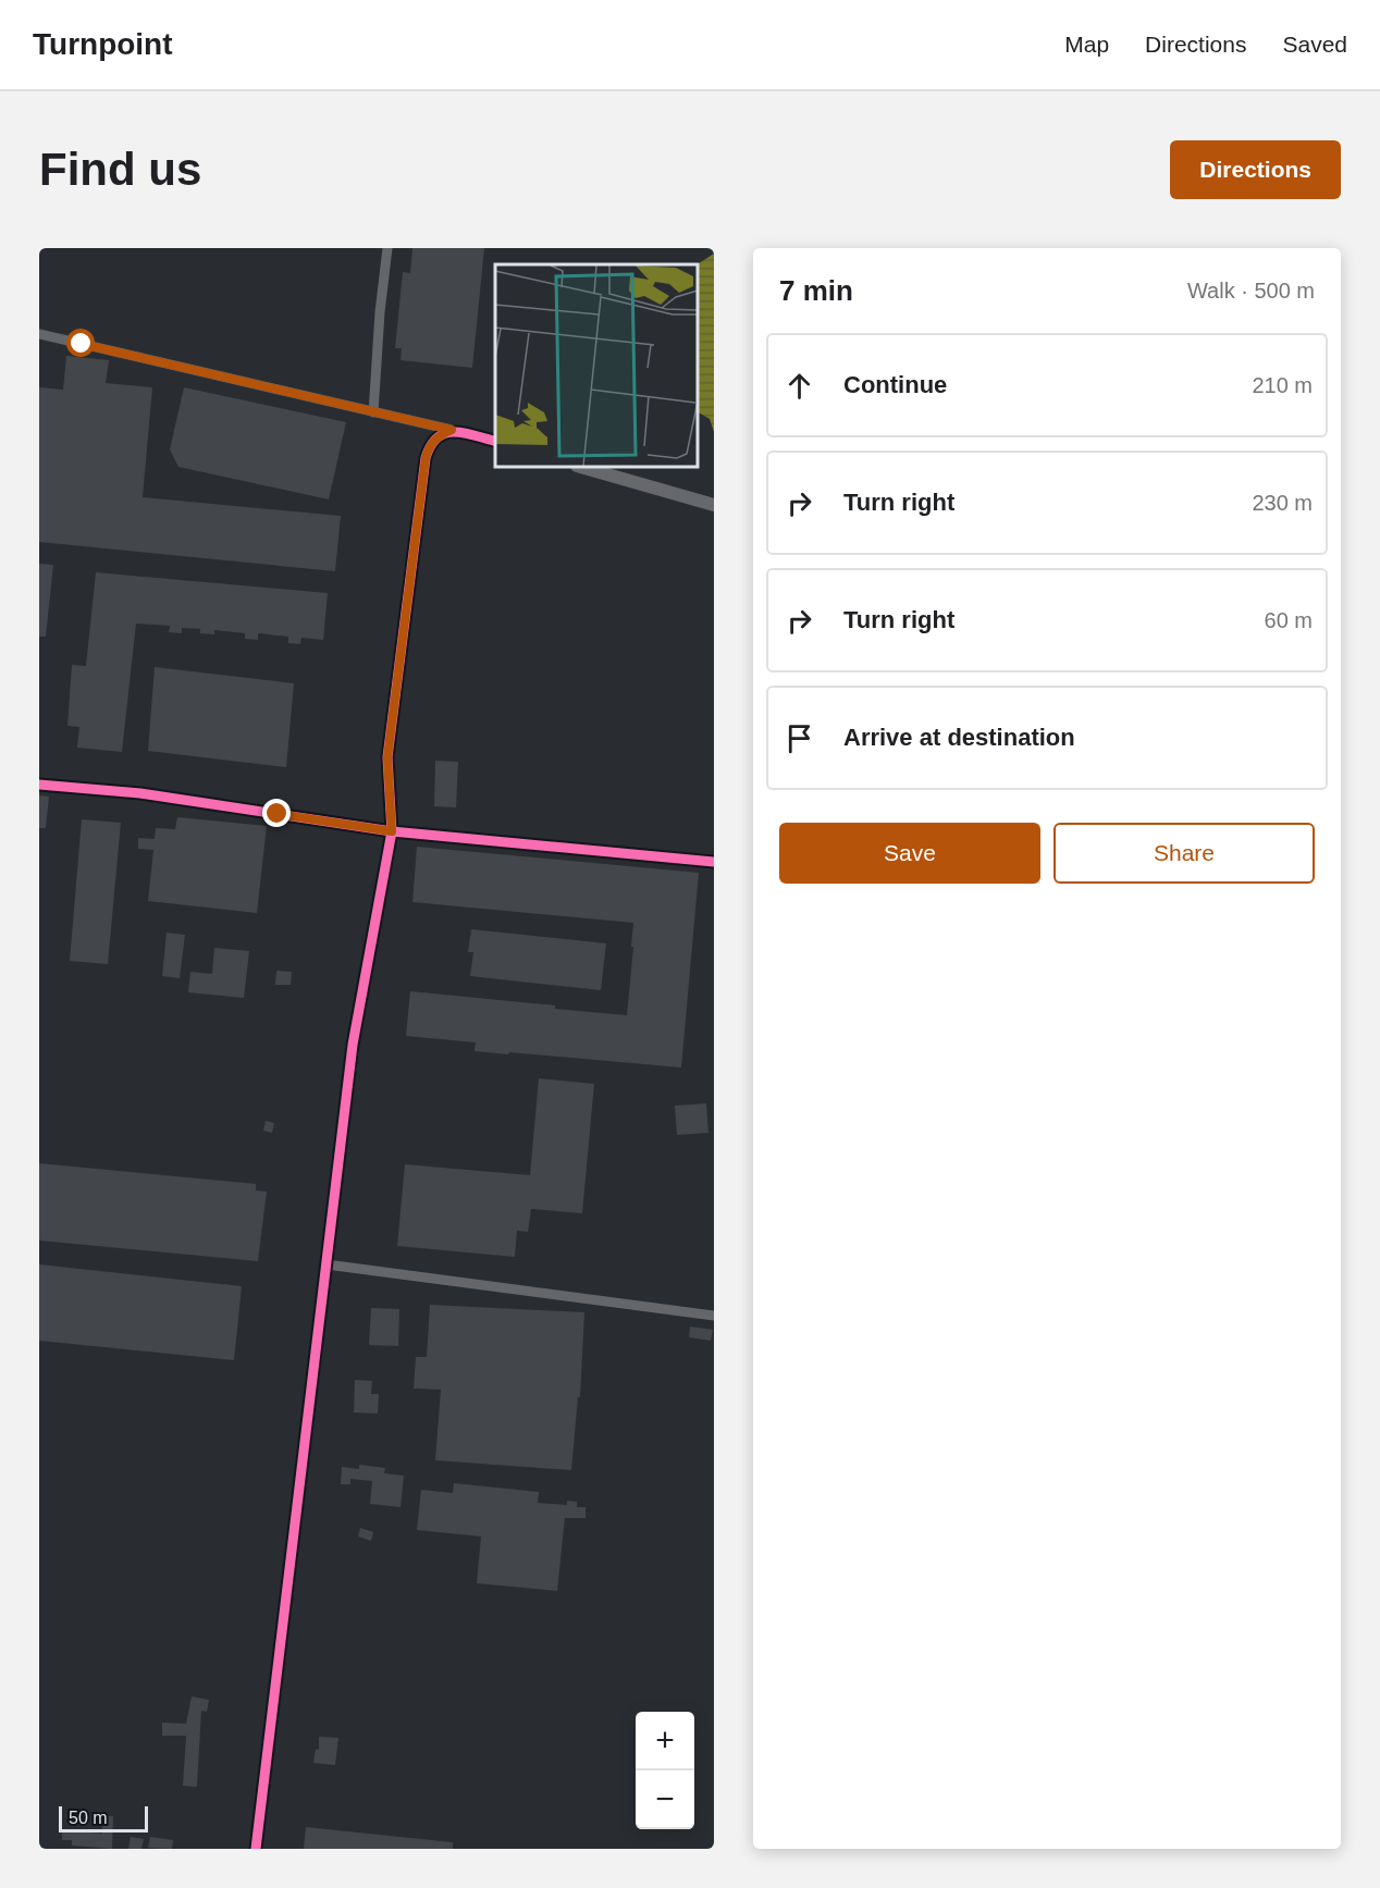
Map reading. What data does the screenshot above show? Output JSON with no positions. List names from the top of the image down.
{
  "scale_bar": "50 m",
  "page": {
    "header": "Turnpoint",
    "nav": ["Map", "Directions", "Saved"],
    "buttons": [
      "Directions",
      ["Save", "Share"]
    ],
    "title": "Find us",
    "heading": ["7 min", "Walk · 500 m"],
    "list": [
      ["Continue", "210 m"],
      ["Turn right", "230 m"],
      ["Turn right", "60 m"],
      "Arrive at destination"
    ],
    "map_buttons": ["+", "−"],
    "scale": "50 m"
  }
}
